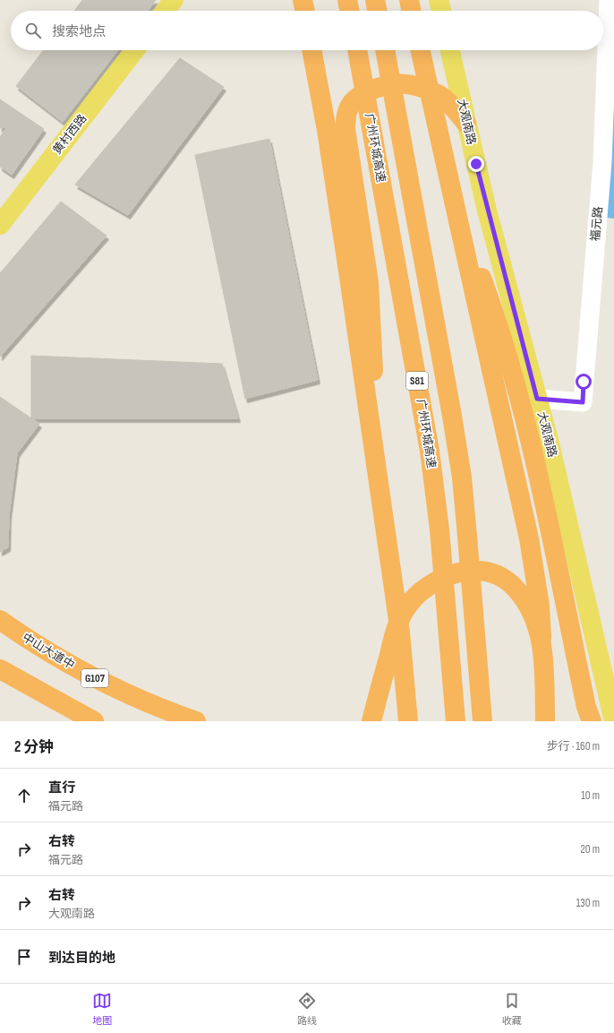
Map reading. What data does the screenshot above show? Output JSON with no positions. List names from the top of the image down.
{
  "streets": {
    "highway": [
      "广州环城高速",
      "S81",
      "中山大道中",
      "G107"
    ],
    "main road": ["大观南路", "黄村西路"],
    "street": ["福元路"]
  },
  "crossings": [
    ["大观南路", "福元路"]
  ],
  "page": {
    "search": "搜索地点",
    "heading": ["2 分钟", "步行 · 160 m"],
    "list": [
      ["直行", "福元路", "10 m"],
      ["右转", "福元路", "20 m"],
      ["右转", "大观南路", "130 m"],
      "到达目的地"
    ],
    "nav": ["地图", "路线", "收藏"]
  }
}
